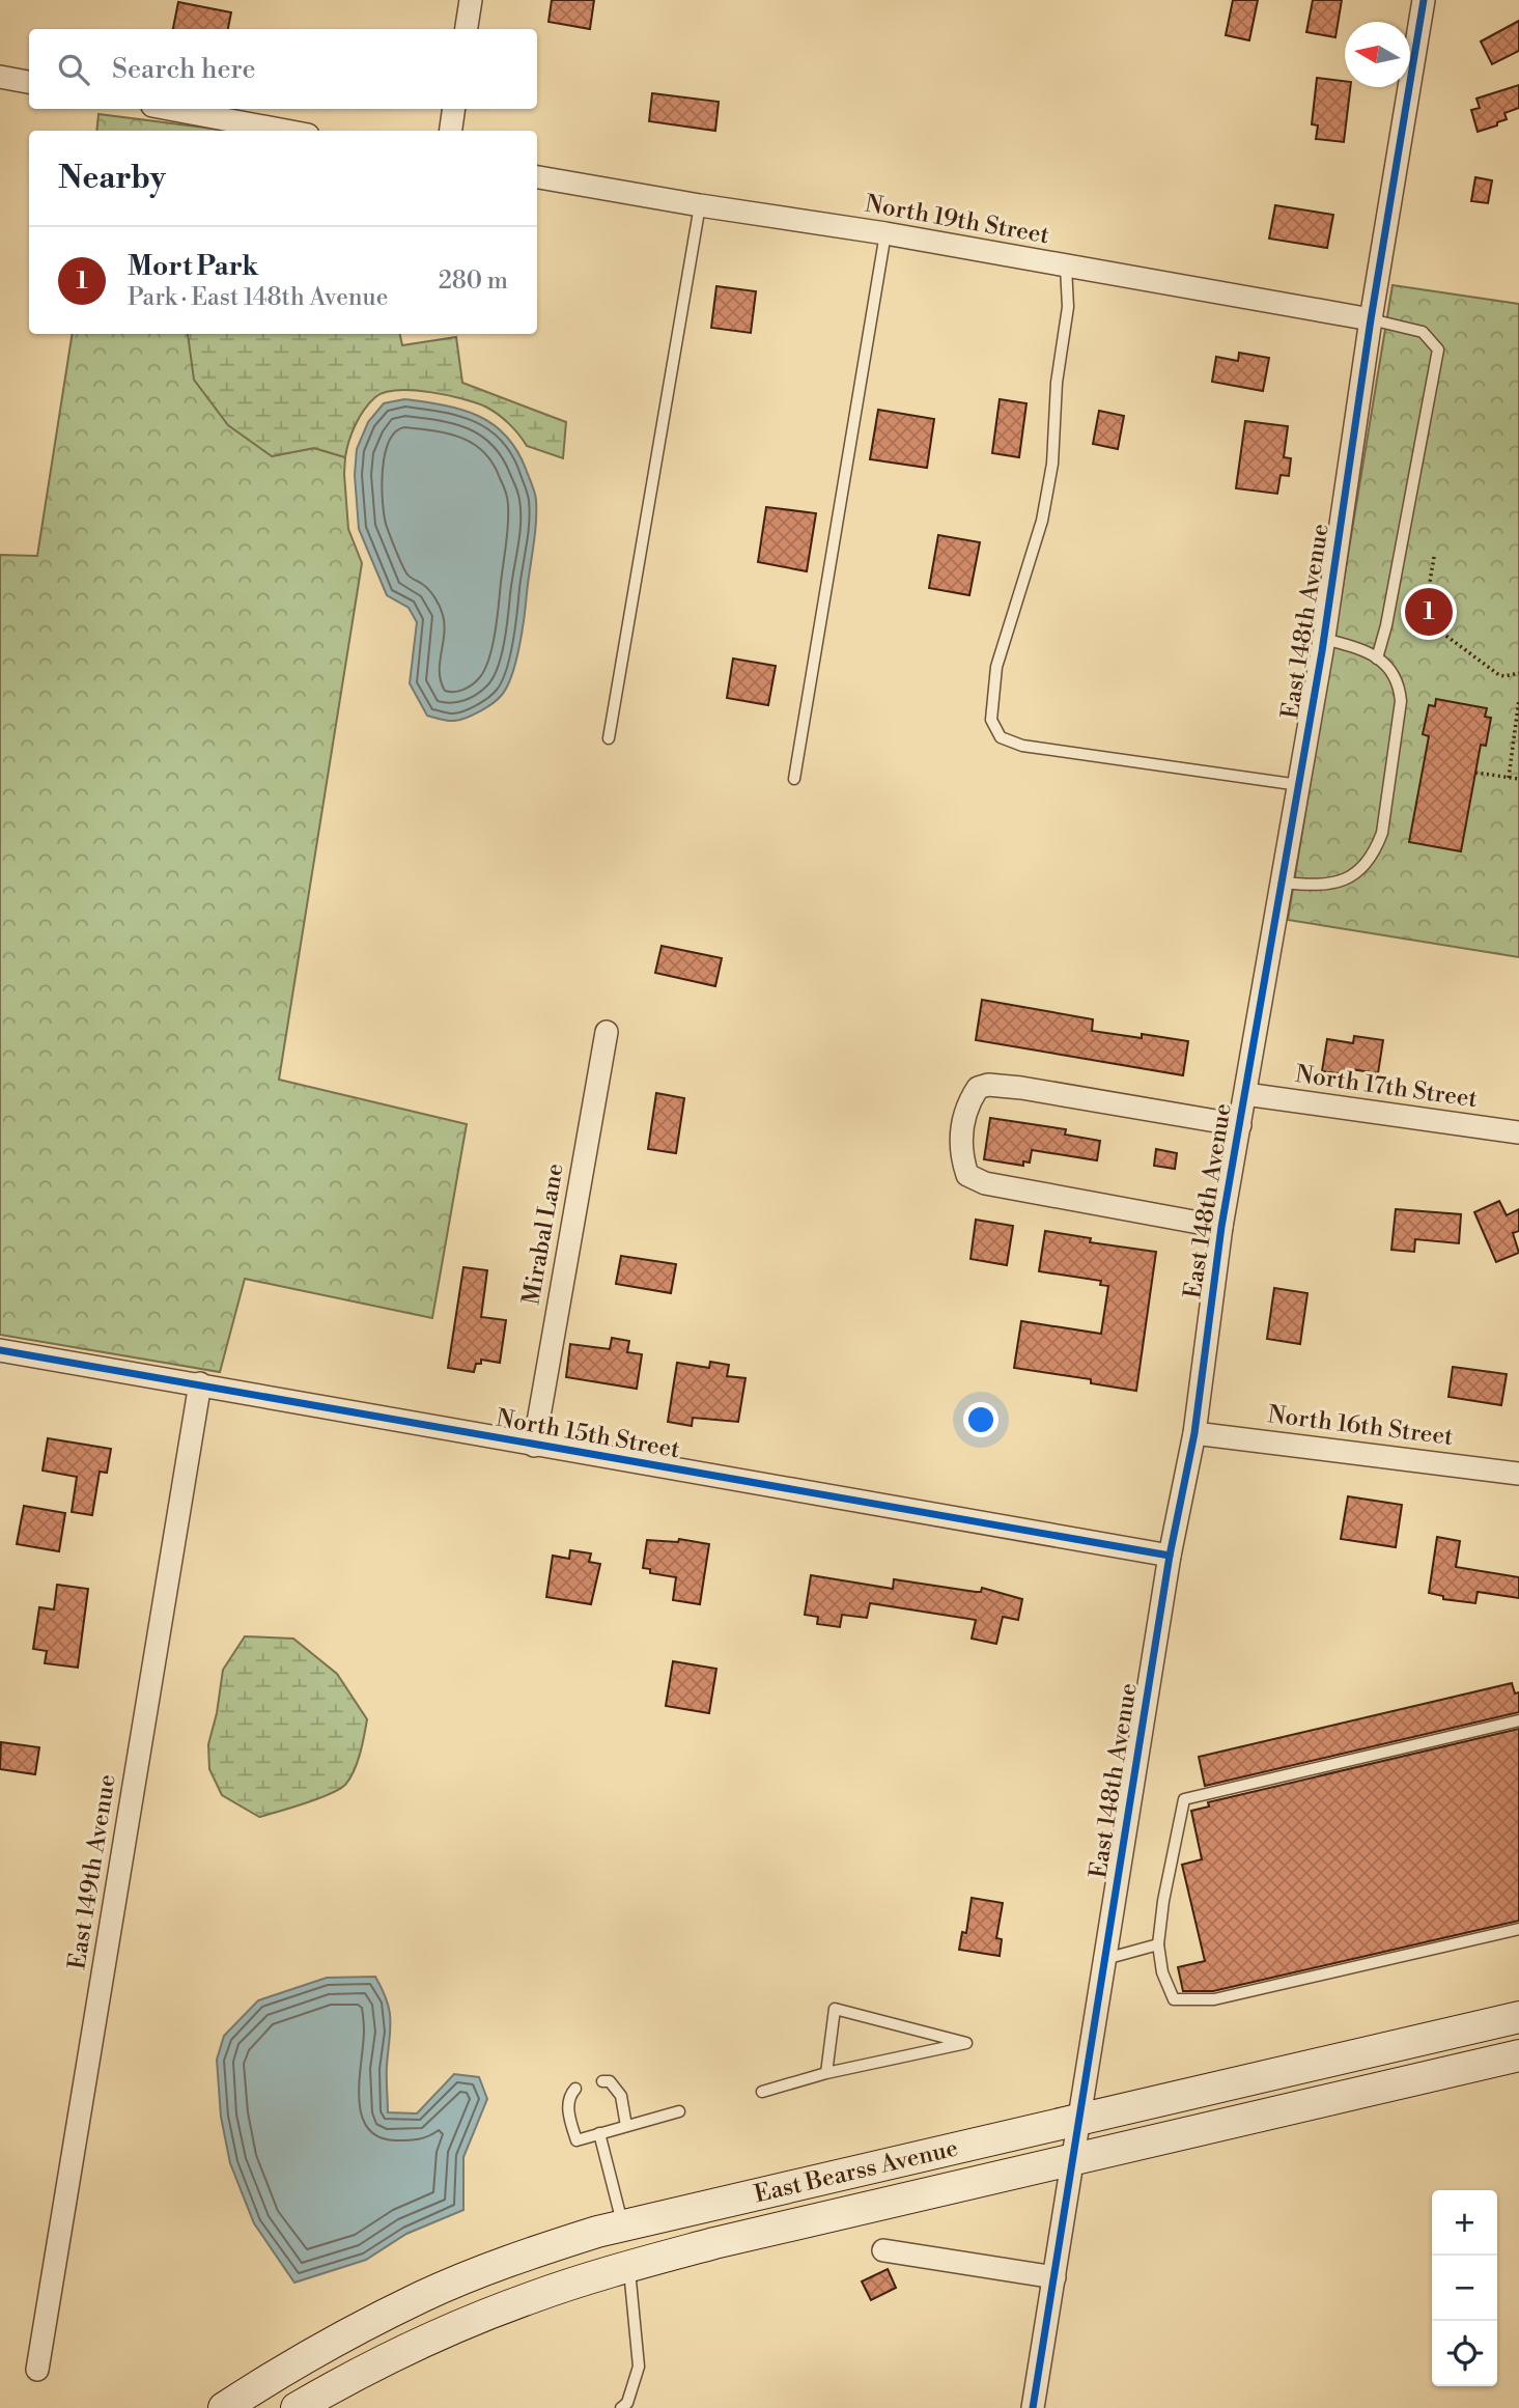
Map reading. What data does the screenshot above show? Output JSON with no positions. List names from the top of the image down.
{
  "streets": {
    "main road": ["East Bearss Avenue"],
    "street": [
      "North 19th Street",
      "East 148th Avenue",
      "North 17th Street",
      "Mirabal Lane",
      "North 16th Street",
      "North 15th Street",
      "East 149th Avenue"
    ]
  },
  "crossings": [
    ["North 19th Street", "East 148th Avenue"],
    ["East 148th Avenue", "North 17th Street"],
    ["East 148th Avenue", "North 16th Street"],
    ["East 148th Avenue", "North 15th Street"],
    ["East 148th Avenue", "East Bearss Avenue"],
    ["Mirabal Lane", "North 15th Street"],
    ["North 15th Street", "East 149th Avenue"]
  ],
  "north": "left",
  "page": {
    "search": "Search here",
    "heading": "Nearby",
    "list": [
      {
        "mark": "1",
        "name": "Mort Park",
        "note": "Park · East 148th Avenue",
        "value": "280 m"
      }
    ],
    "pins": "1",
    "map_buttons": ["+", "−"]
  }
}
